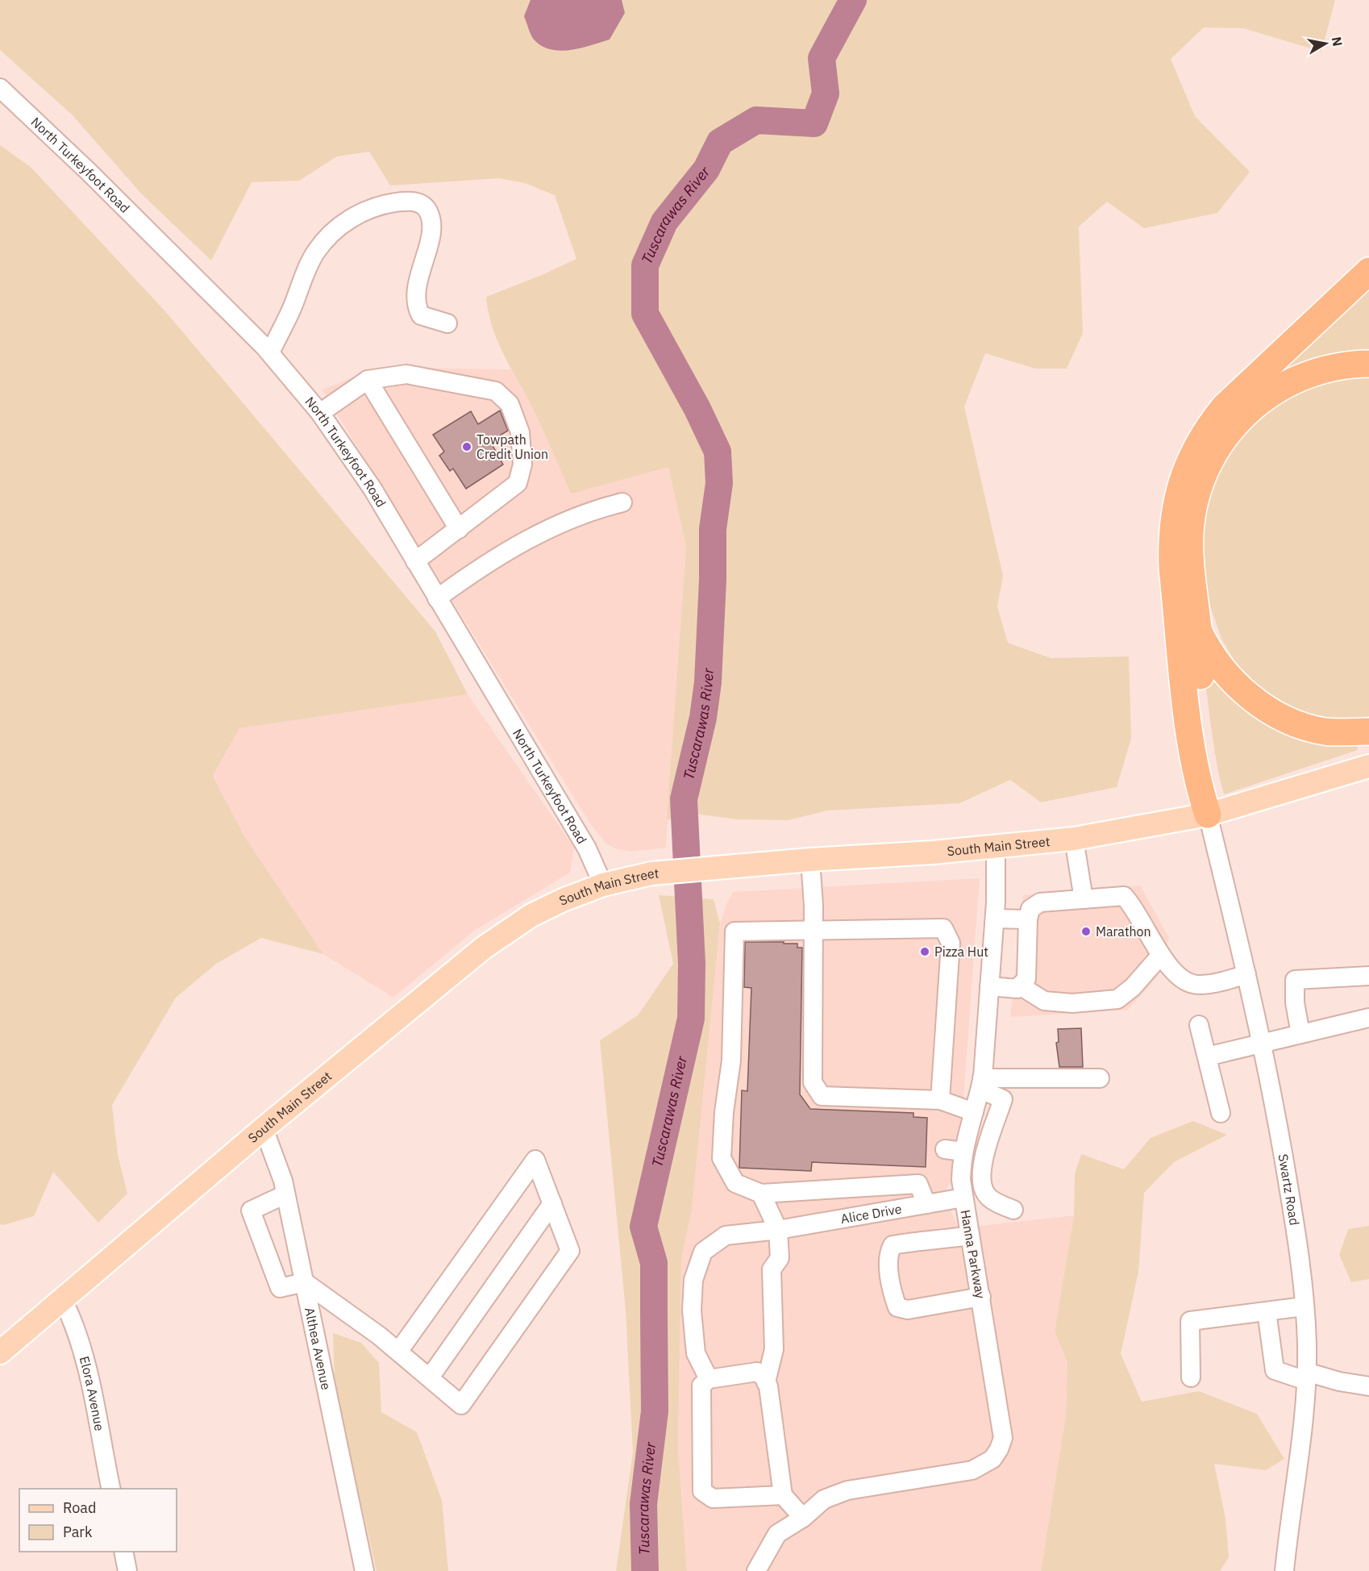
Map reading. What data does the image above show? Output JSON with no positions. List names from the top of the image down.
{
  "streets": {
    "main road": ["South Main Street"],
    "street": [
      "North Turkeyfoot Road",
      "Swartz Road",
      "Alice Drive",
      "Hanna Parkway",
      "Althea Avenue",
      "Elora Avenue"
    ]
  },
  "crossings": [
    ["North Turkeyfoot Road", "South Main Street"],
    ["South Main Street", "Swartz Road"],
    ["South Main Street", "Hanna Parkway"],
    ["South Main Street", "Althea Avenue"],
    ["South Main Street", "Elora Avenue"],
    ["Alice Drive", "Hanna Parkway"]
  ],
  "water": ["Tuscarawas River"],
  "places": ["Towpath Credit Union", "Marathon", "Pizza Hut"],
  "legend": ["Road", "Park"],
  "north": "right"
}
